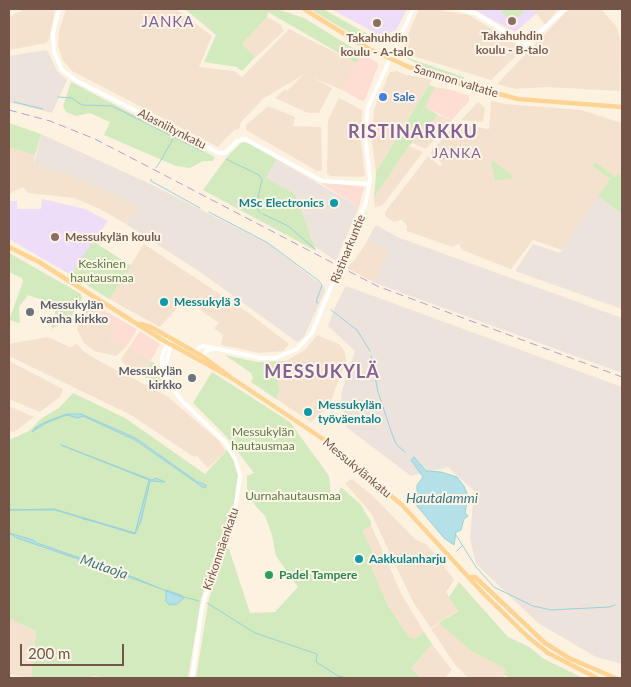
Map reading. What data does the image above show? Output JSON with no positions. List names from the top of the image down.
{
  "streets": {
    "main road": [
      "Sammon valtatie",
      "Alasniitynkatu",
      "Ristinarkuntie",
      "Messukylänkatu",
      "Kirkonmäenkatu"
    ]
  },
  "crossings": [
    ["Sammon valtatie", "Ristinarkuntie"],
    ["Alasniitynkatu", "Ristinarkuntie"],
    ["Ristinarkuntie", "Messukylänkatu"],
    ["Messukylänkatu", "Kirkonmäenkatu"]
  ],
  "districts": [
    "JANKA",
    "RISTINARKKU",
    "JANKA",
    "MESSUKYLÄ"
  ],
  "water": ["Hautalammi", "Mutaoja"],
  "parks": ["Keskinen hautausmaa", "Messukylän hautausmaa", "Uurnahautausmaa"],
  "places": [
    "Takahuhdin koulu - B-talo",
    "Takahuhdin koulu - A-talo",
    "Sale",
    "MSc Electronics",
    "Messukylän koulu",
    "Messukylä 3",
    "Messukylän vanha kirkko",
    "Messukylän kirkko",
    "Messukylän työväentalo",
    "Aakkulanharju",
    "Padel Tampere"
  ],
  "scale_bar": "200 m"
}
